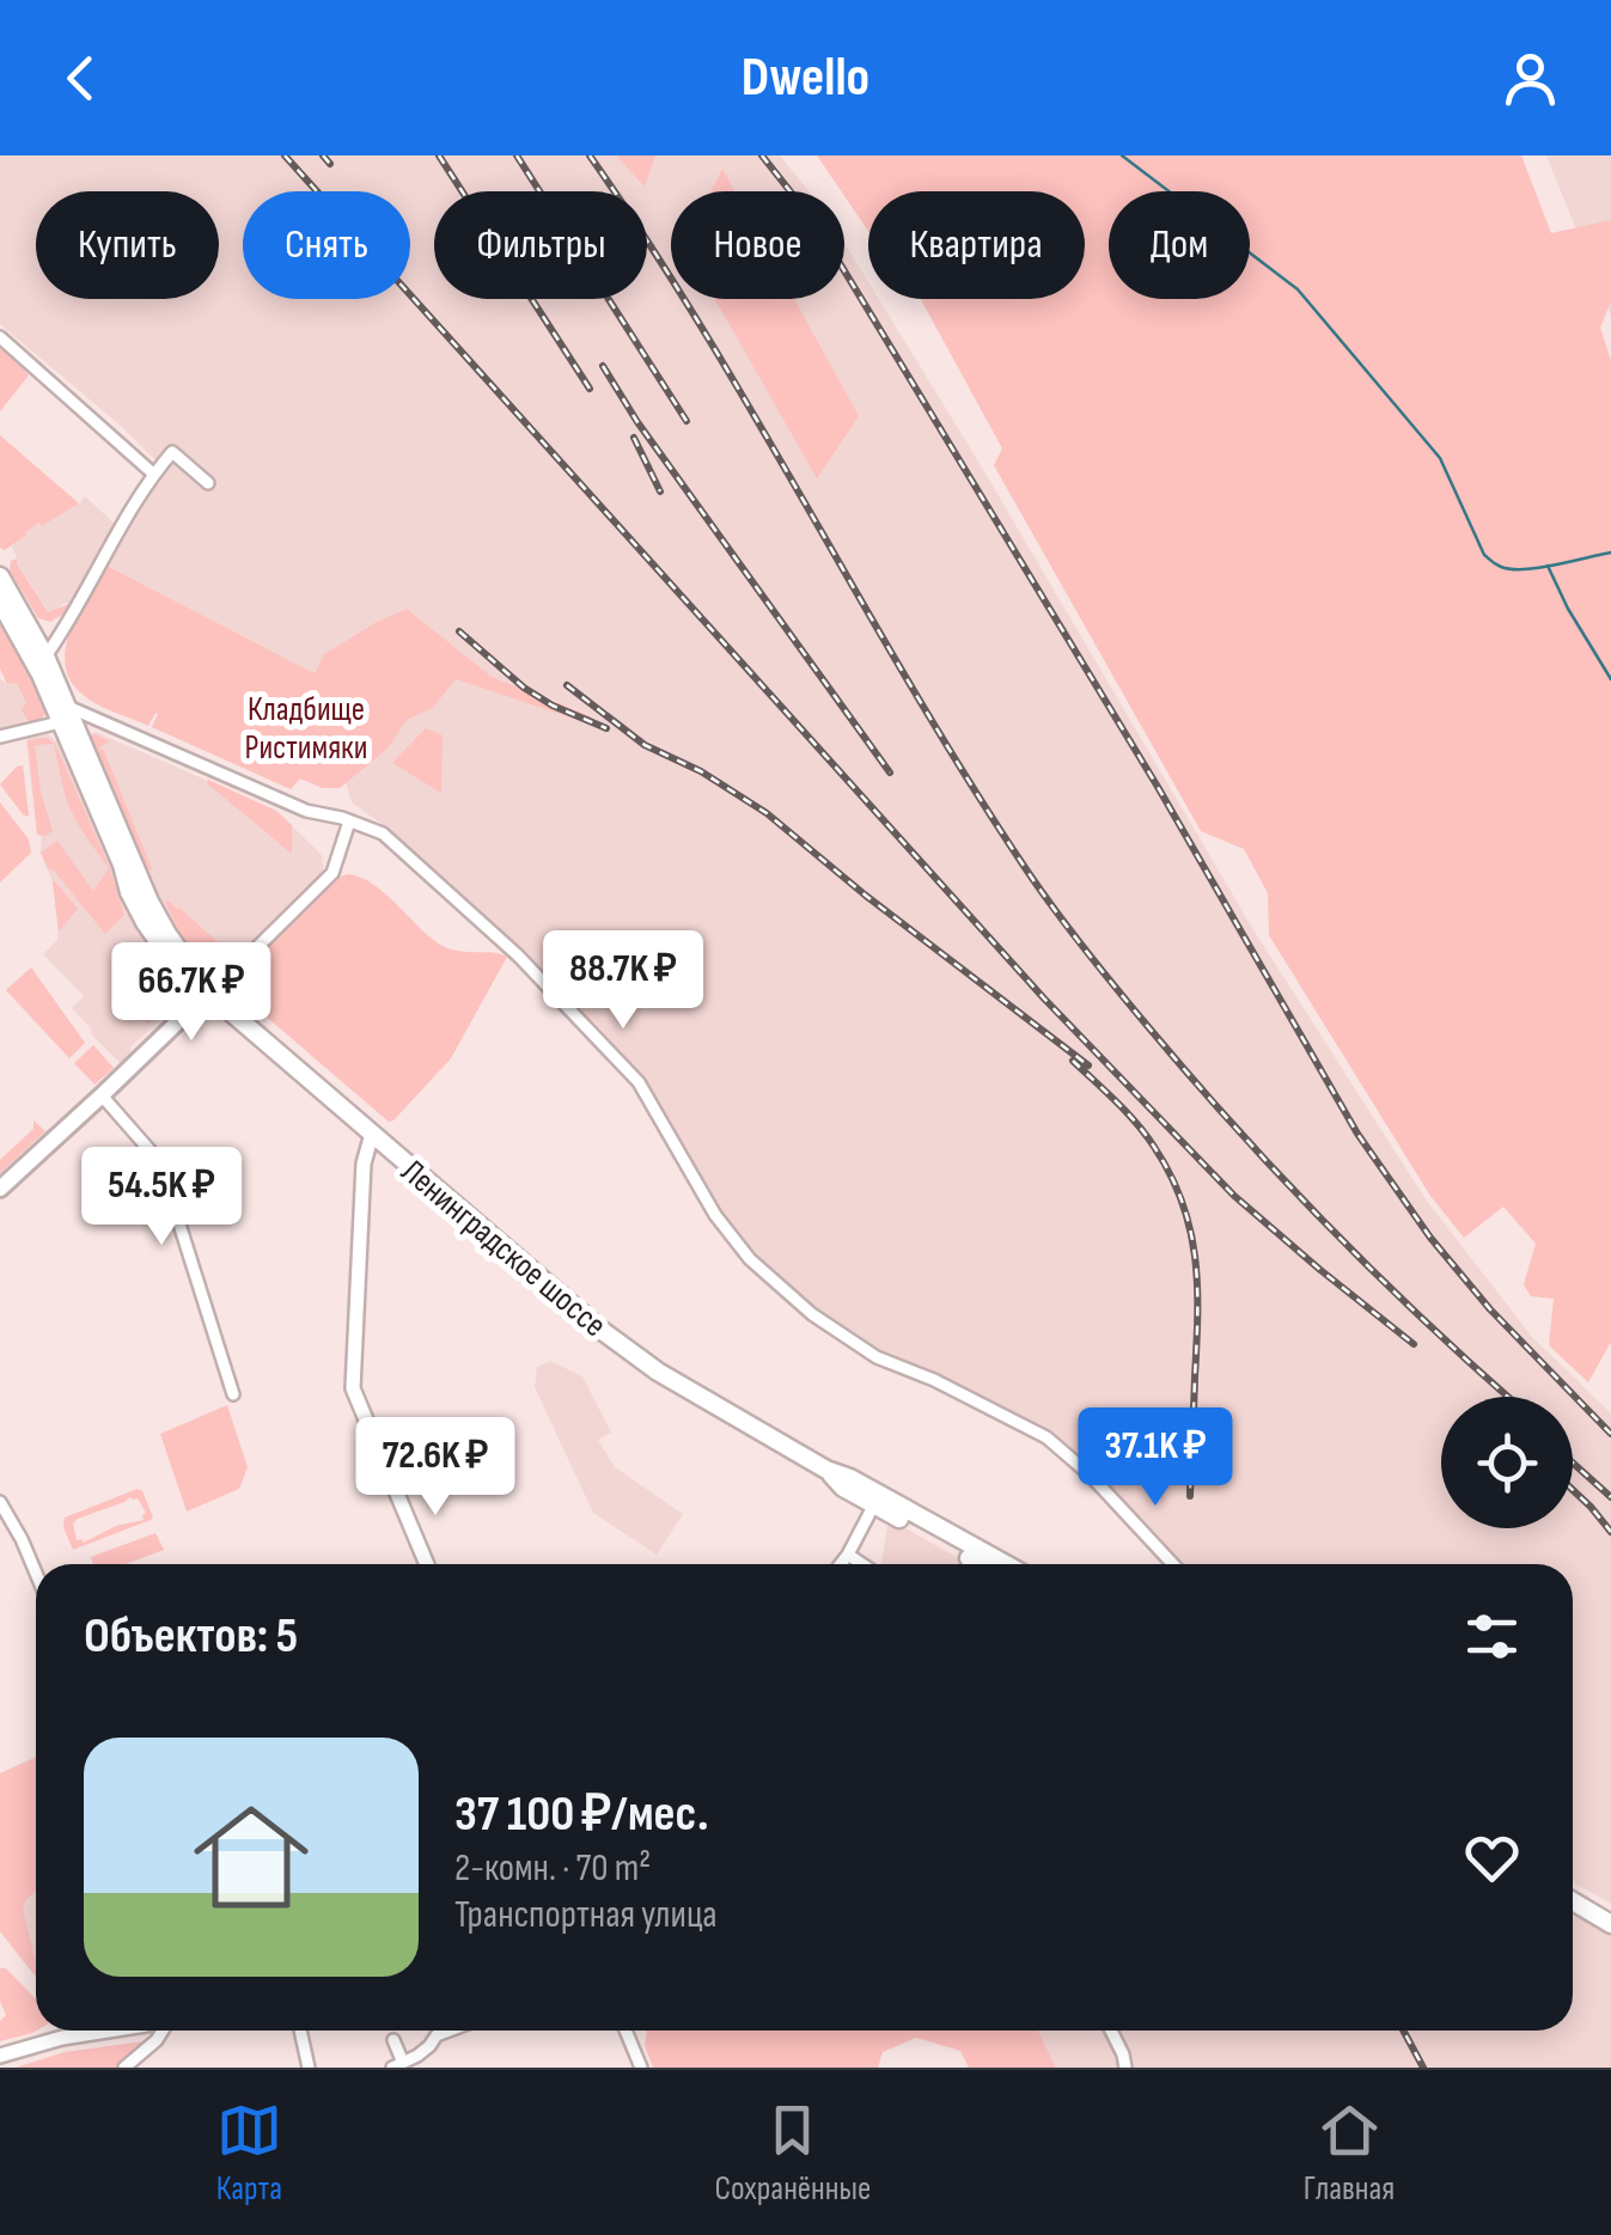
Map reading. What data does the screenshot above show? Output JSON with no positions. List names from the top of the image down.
{
  "streets": {
    "main road": ["Ленинградское шоссе"]
  },
  "parks": ["Кладбище Ристимяки"],
  "page": {
    "header": "Dwello",
    "chip": [
      "Купить",
      "Снять",
      "Фильтры",
      "Новое",
      "Квартира",
      "Дом"
    ],
    "price": [
      "88.7K ₽",
      "66.7K ₽",
      "54.5K ₽",
      "37.1K ₽",
      "72.6K ₽"
    ],
    "heading": "Объектов: 5",
    "list": [
      {
        "name": "37 100 ₽/мес.",
        "note": "2-комн. · 70 m² · Транспортная улица"
      }
    ],
    "tabs": ["Карта", "Сохранённые", "Главная"]
  }
}
